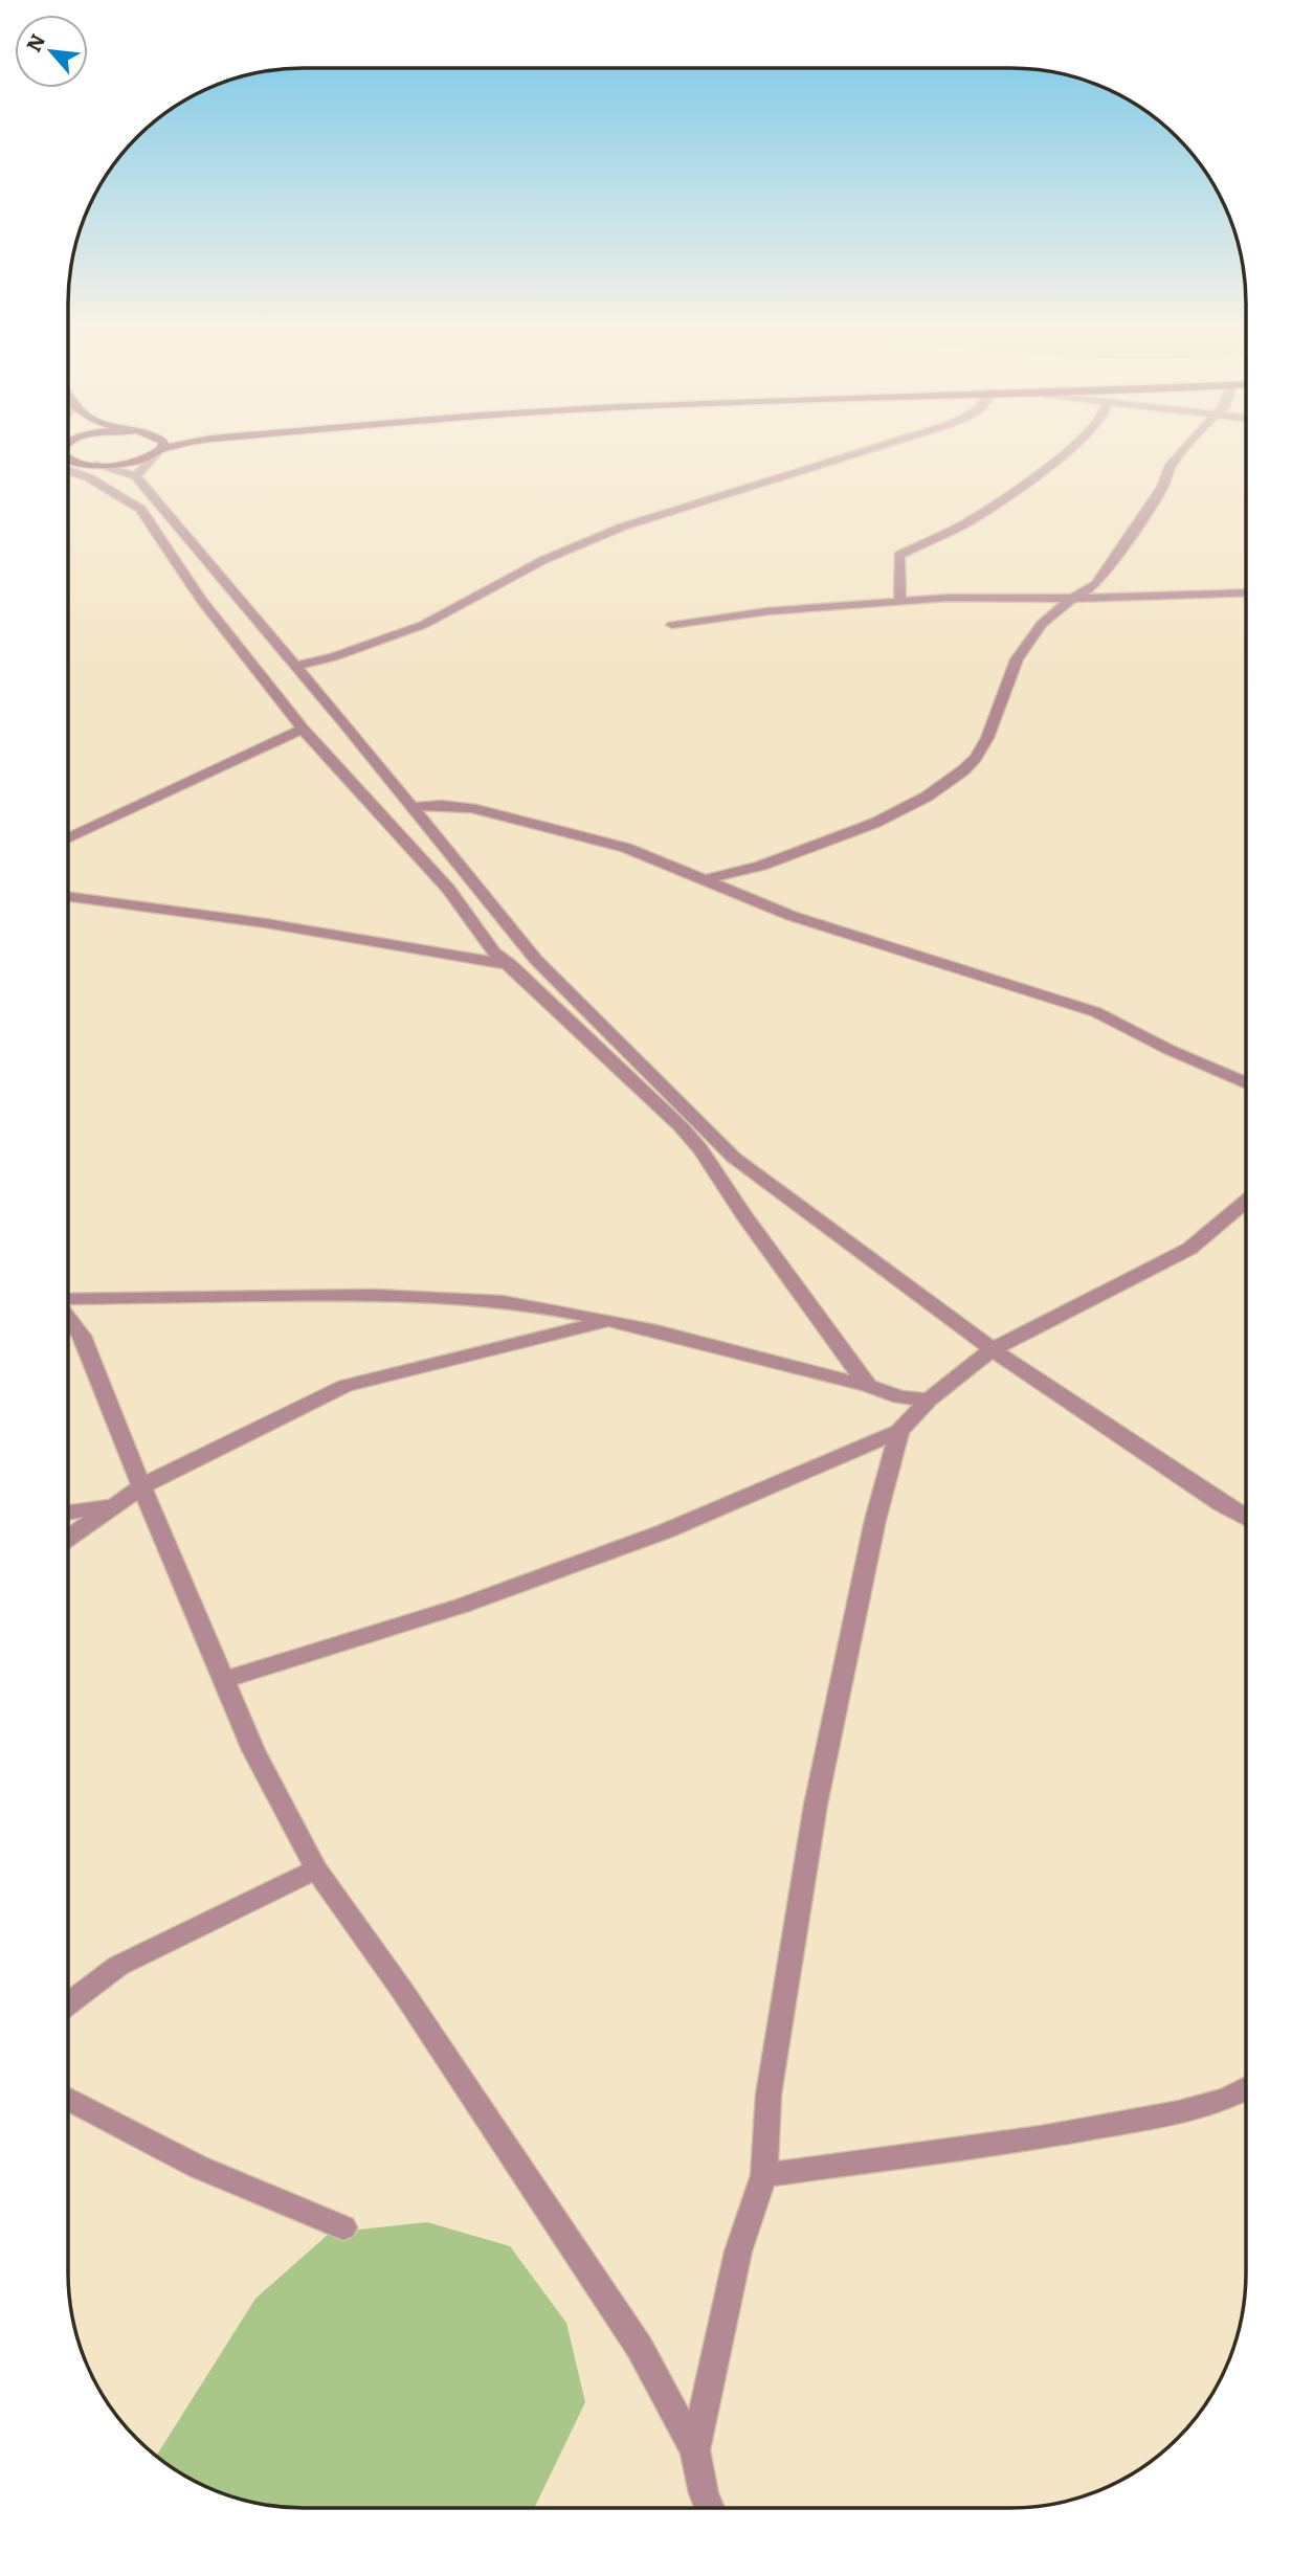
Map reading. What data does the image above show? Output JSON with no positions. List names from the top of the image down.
{
  "north": "top left"
}
